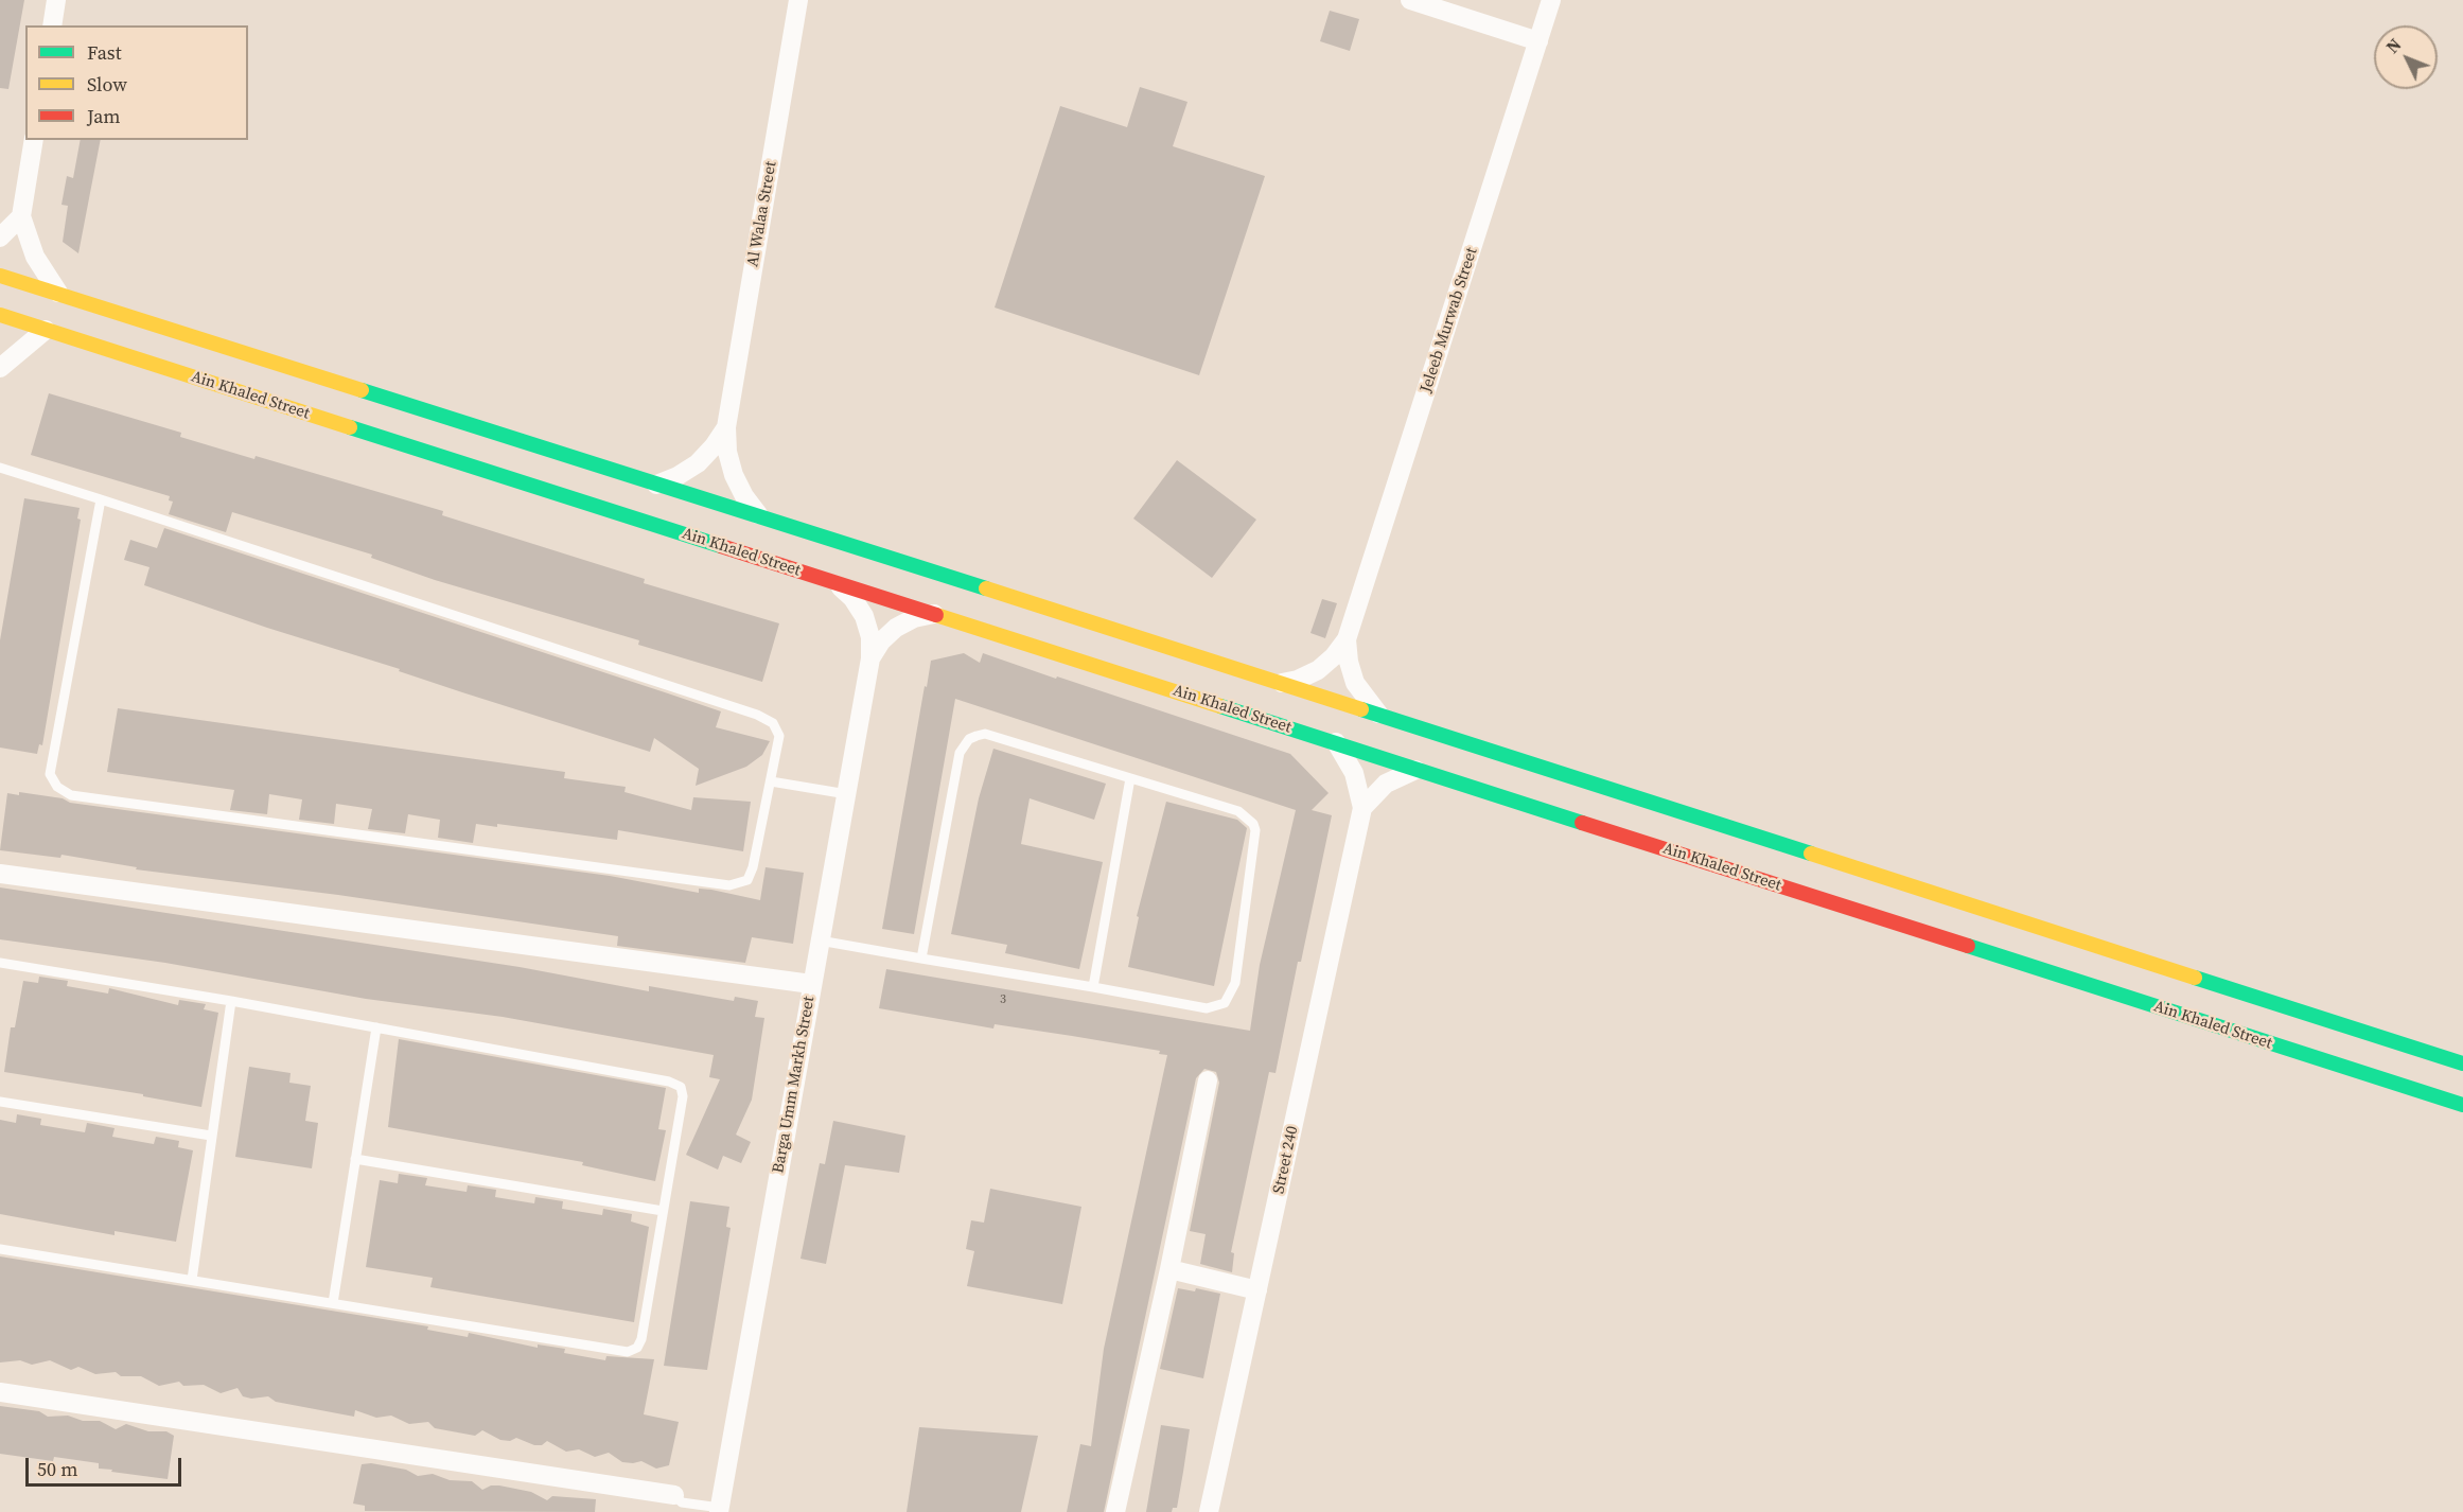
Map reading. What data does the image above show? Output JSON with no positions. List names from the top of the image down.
{
  "streets": {
    "street": [
      "Al Walaa Street",
      "Jeleeb Murwab Street",
      "Ain Khaled Street",
      "Barga Umm Markh Street",
      "Street 240"
    ]
  },
  "crossings": [
    ["Ain Khaled Street", "Barga Umm Markh Street"],
    ["Ain Khaled Street", "Street 240"]
  ],
  "house_numbers": ["3"],
  "legend": ["Fast", "Slow", "Jam"],
  "scale_bar": "50 m",
  "north": "top left"
}
